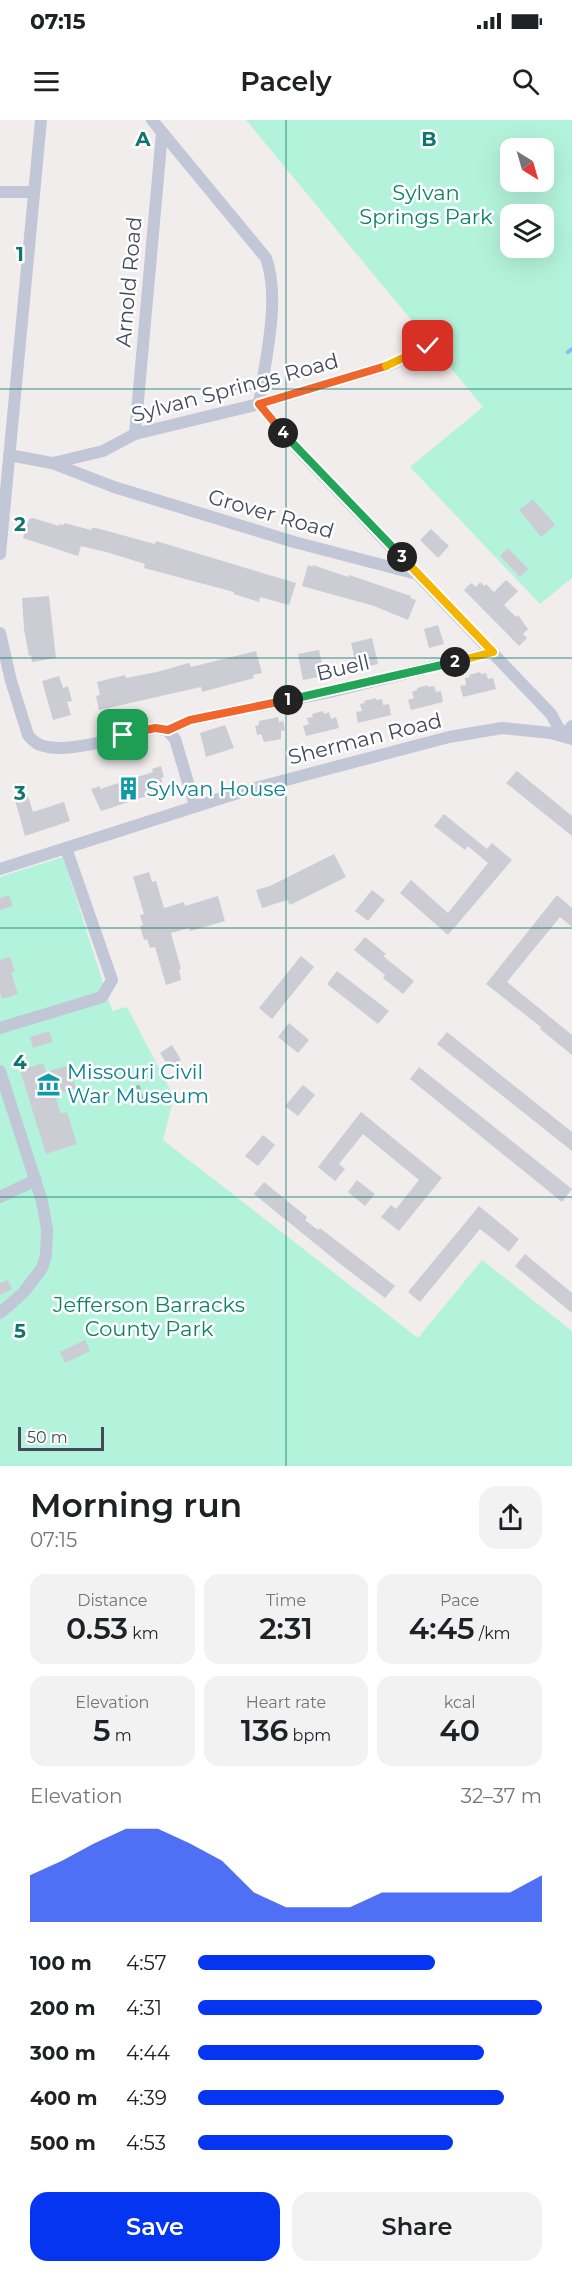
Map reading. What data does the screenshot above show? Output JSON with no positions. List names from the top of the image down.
{
  "streets": {
    "street": [
      "Arnold Road",
      "Sylvan Springs Road",
      "Grover Road",
      "Buell",
      "Sherman Road"
    ]
  },
  "crossings": [
    ["Arnold Road", "Sylvan Springs Road"],
    ["Sylvan Springs Road", "Grover Road"]
  ],
  "parks": ["Sylvan Springs Park", "Jefferson Barracks County Park"],
  "places": {
    "building": ["Sylvan House"],
    "museum": ["Missouri Civil War Museum"]
  },
  "scale_bar": "50 m",
  "north": "bottom right",
  "page": {
    "status": "07:15",
    "header": "Pacely",
    "pins": [
      "4",
      "3",
      "2",
      "1"
    ],
    "scale": "50 m",
    "heading": ["Morning run", "07:15"],
    "stats": [
      ["Distance", "0.53 km"],
      ["Time", "2:31"],
      ["Pace", "4:45 /km"],
      ["Elevation", "5 m"],
      ["Heart rate", "136 bpm"],
      ["kcal", "40"]
    ],
    "chart": ["Elevation", "32–37 m"],
    "list": [
      {
        "name": "100 m",
        "note": "4:57"
      },
      {
        "name": "200 m",
        "note": "4:31"
      },
      {
        "name": "300 m",
        "note": "4:44"
      },
      {
        "name": "400 m",
        "note": "4:39"
      },
      {
        "name": "500 m",
        "note": "4:53"
      }
    ],
    "buttons": ["Save", "Share"]
  },
  "grid": {
    "columns": ["A", "B"],
    "rows": [
      "1",
      "2",
      "3",
      "4",
      "5"
    ]
  }
}
